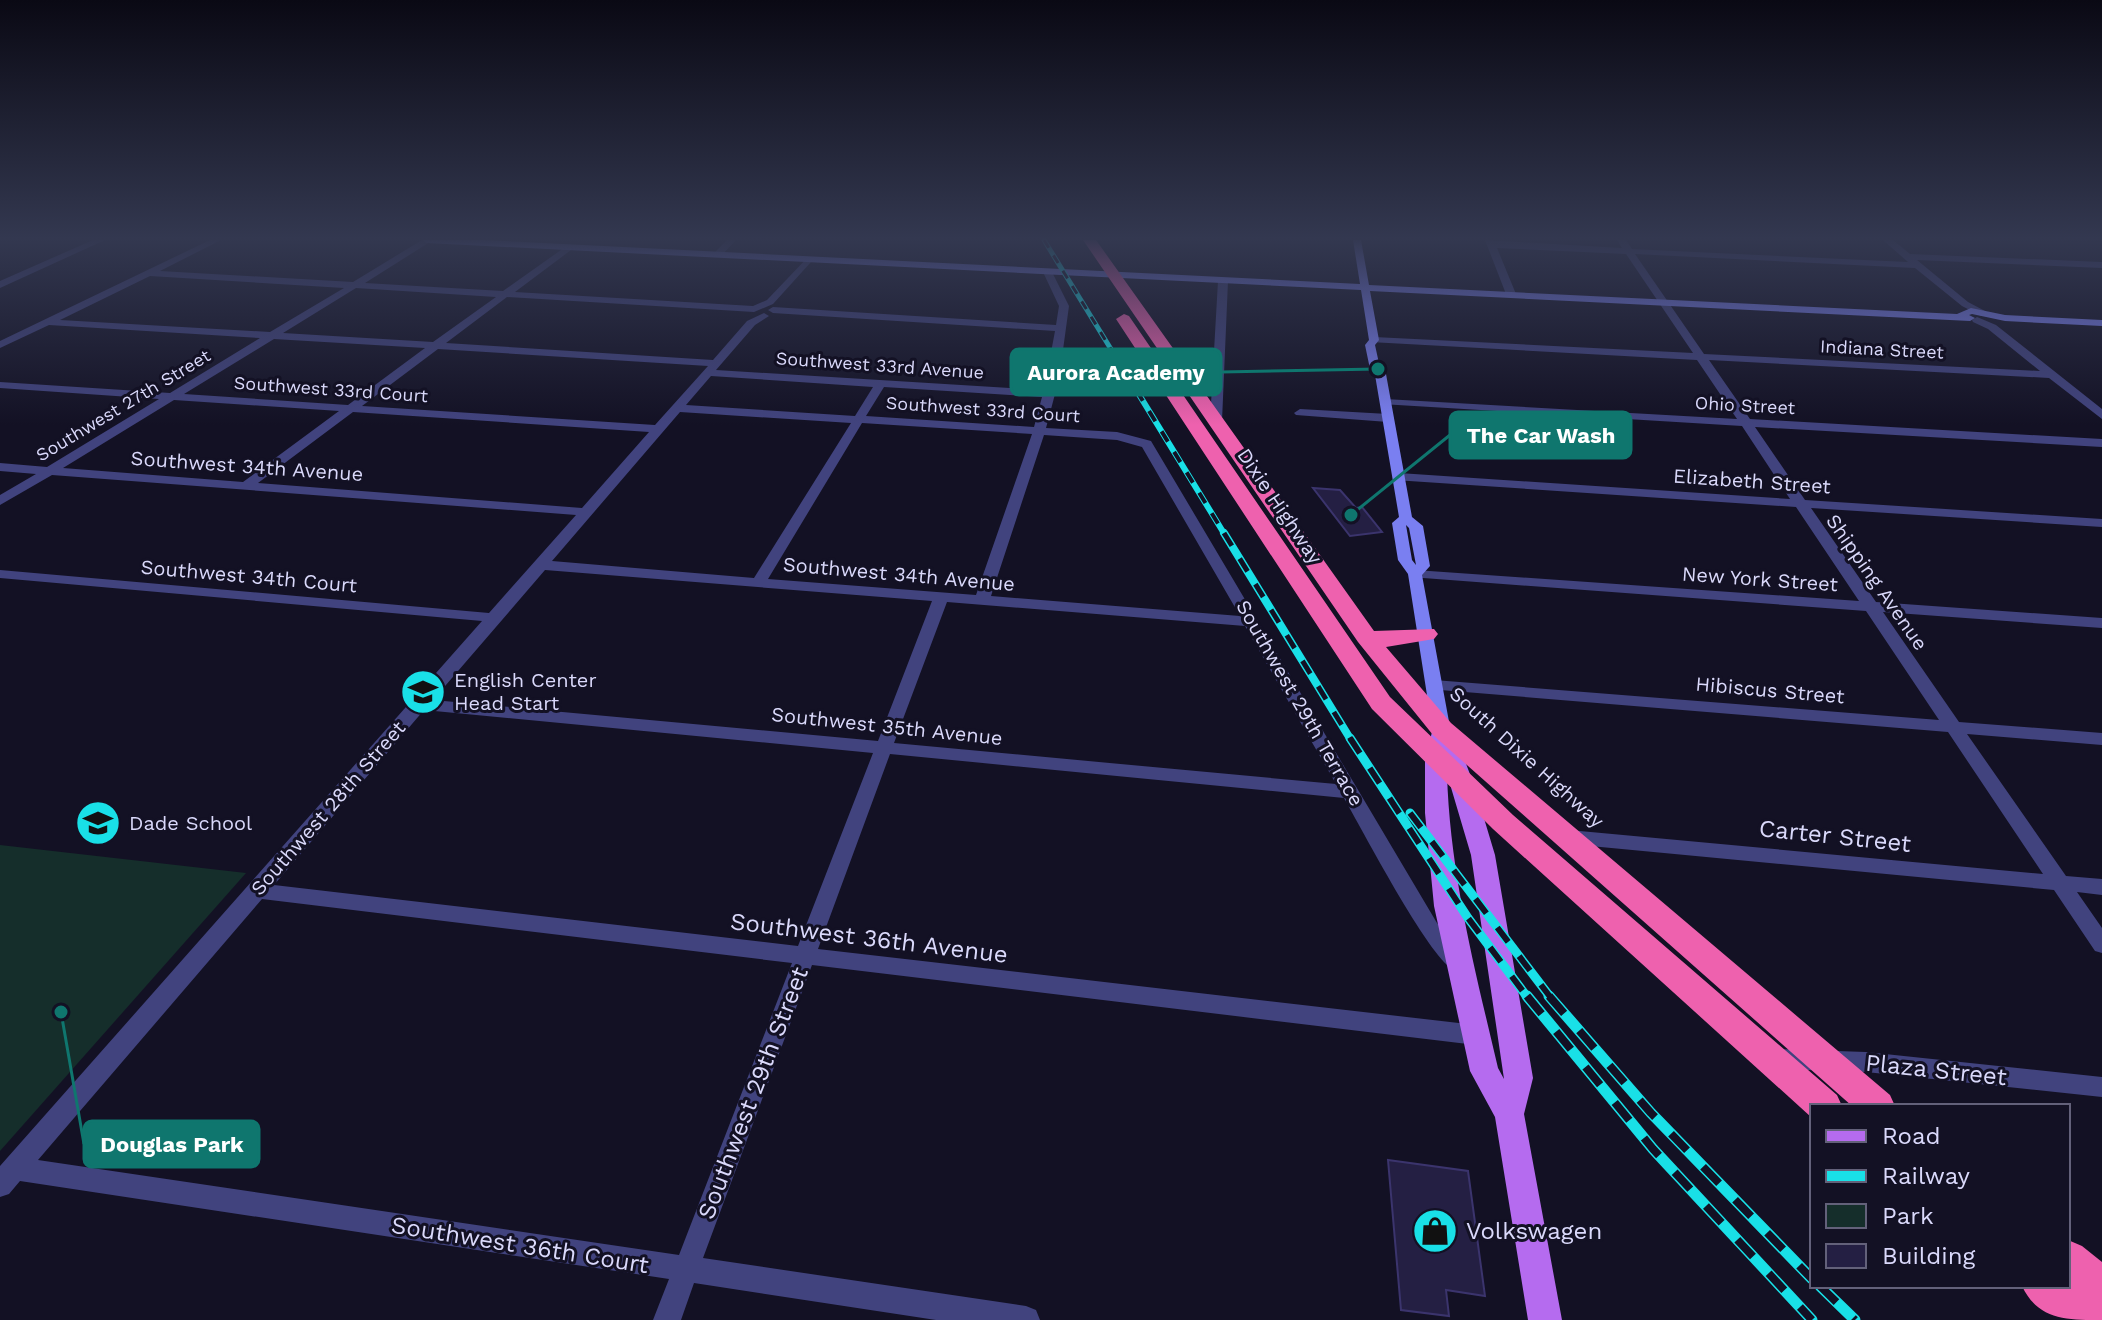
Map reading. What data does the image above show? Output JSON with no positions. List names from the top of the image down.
{
  "streets": {
    "highway": ["Dixie Highway", "South Dixie Highway"],
    "street": [
      "Indiana Street",
      "Southwest 33rd Avenue",
      "Southwest 33rd Court",
      "Southwest 27th Street",
      "Ohio Street",
      "Southwest 34th Avenue",
      "Elizabeth Street",
      "Southwest 34th Court",
      "New York Street",
      "Shipping Avenue",
      "Hibiscus Street",
      "Southwest 29th Terrace",
      "Southwest 35th Avenue",
      "Southwest 28th Street",
      "Carter Street",
      "Southwest 36th Avenue",
      "Plaza Street",
      "Southwest 29th Street",
      "Southwest 36th Court"
    ]
  },
  "crossings": [
    ["Indiana Street", "Shipping Avenue"],
    ["Southwest 33rd Avenue", "Southwest 27th Street"],
    ["Southwest 33rd Avenue", "Southwest 28th Street"],
    ["Southwest 33rd Court", "Southwest 27th Street"],
    ["Southwest 33rd Court", "Southwest 29th Terrace"],
    ["Southwest 33rd Court", "Southwest 28th Street"],
    ["Southwest 27th Street", "Southwest 34th Avenue"],
    ["Ohio Street", "Shipping Avenue"],
    ["Southwest 34th Avenue", "Southwest 29th Terrace"],
    ["Southwest 34th Avenue", "Southwest 28th Street"],
    ["Southwest 34th Avenue", "Southwest 29th Street"],
    ["Elizabeth Street", "Shipping Avenue"],
    ["Southwest 34th Court", "Southwest 28th Street"],
    ["New York Street", "Shipping Avenue"],
    ["Shipping Avenue", "Hibiscus Street"],
    ["Shipping Avenue", "Carter Street"],
    ["Southwest 29th Terrace", "Southwest 35th Avenue"],
    ["Southwest 35th Avenue", "Southwest 28th Street"],
    ["Southwest 35th Avenue", "Southwest 29th Street"],
    ["South Dixie Highway", "Carter Street"],
    ["South Dixie Highway", "Plaza Street"],
    ["Southwest 28th Street", "Southwest 36th Avenue"],
    ["Southwest 28th Street", "Southwest 36th Court"],
    ["Southwest 36th Avenue", "Southwest 29th Street"],
    ["Southwest 29th Street", "Southwest 36th Court"]
  ],
  "places": {
    "other": ["Aurora Academy", "The Car Wash", "Douglas Park"],
    "school or university": ["English Center Head Start", "Dade School"],
    "shop": ["Volkswagen"]
  },
  "legend": [
    "Road",
    "Railway",
    "Park",
    "Building"
  ]
}
